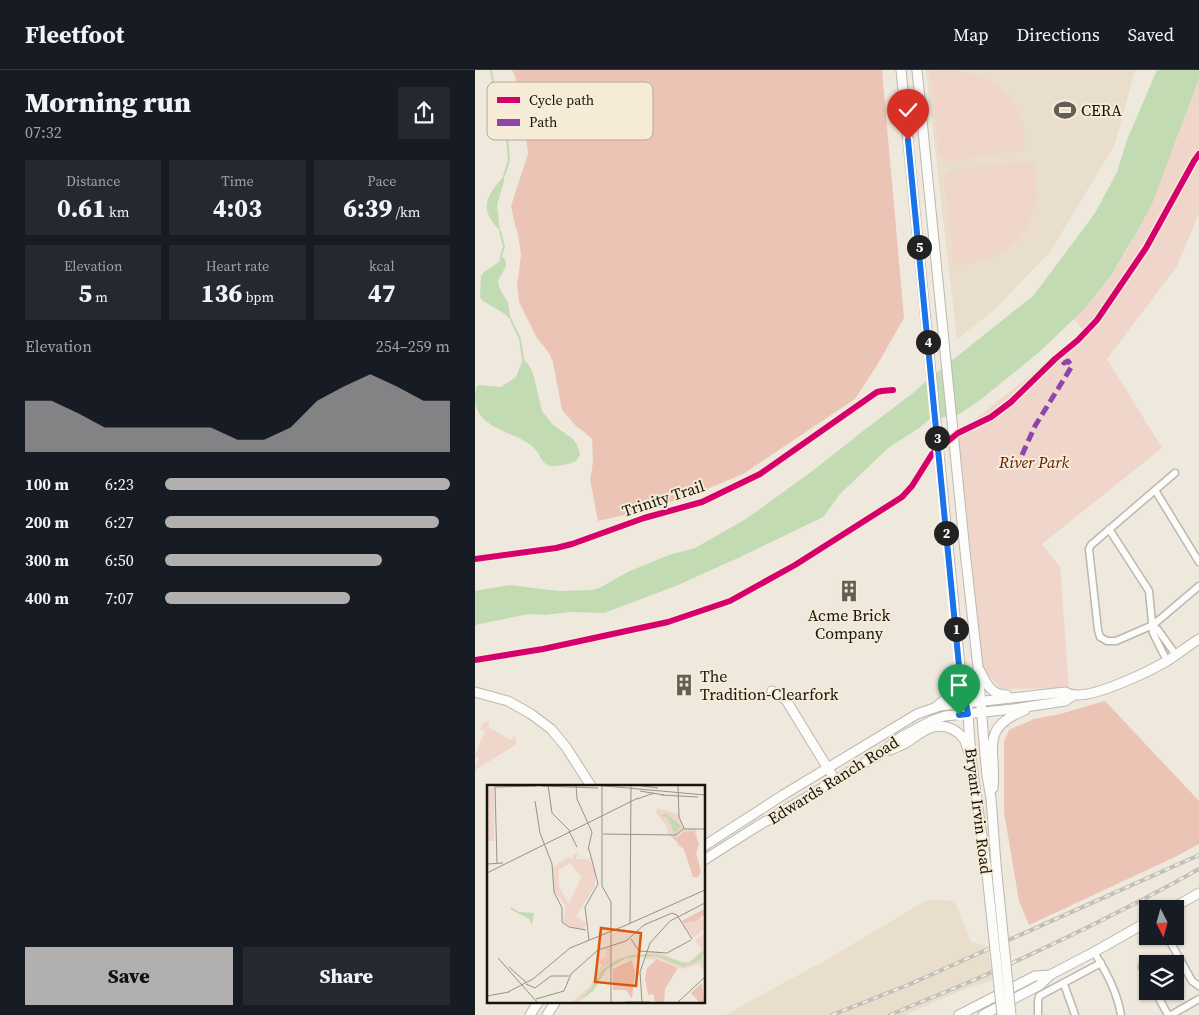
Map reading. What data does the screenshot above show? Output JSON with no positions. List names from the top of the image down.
{
  "streets": {
    "main road": ["Edwards Ranch Road", "Bryant Irvin Road"],
    "cycle path": ["Trinity Trail"]
  },
  "crossings": [
    ["Edwards Ranch Road", "Bryant Irvin Road"]
  ],
  "parks": ["River Park"],
  "places": {
    "sports": ["CERA"],
    "building": ["Acme Brick Company", "The Tradition-Clearfork"]
  },
  "legend": ["Cycle path", "Path"],
  "north": "bottom",
  "page": {
    "header": "Fleetfoot",
    "nav": ["Map", "Directions", "Saved"],
    "heading": ["Morning run", "07:32"],
    "stats": [
      ["Distance", "0.61 km"],
      ["Time", "4:03"],
      ["Pace", "6:39 /km"],
      ["Elevation", "5 m"],
      ["Heart rate", "136 bpm"],
      ["kcal", "47"]
    ],
    "pins": [
      "5",
      "4",
      "3",
      "2",
      "1"
    ],
    "chart": ["Elevation", "254–259 m"],
    "list": [
      {
        "name": "100 m",
        "note": "6:23"
      },
      {
        "name": "200 m",
        "note": "6:27"
      },
      {
        "name": "300 m",
        "note": "6:50"
      },
      {
        "name": "400 m",
        "note": "7:07"
      }
    ],
    "buttons": ["Save", "Share"]
  }
}
